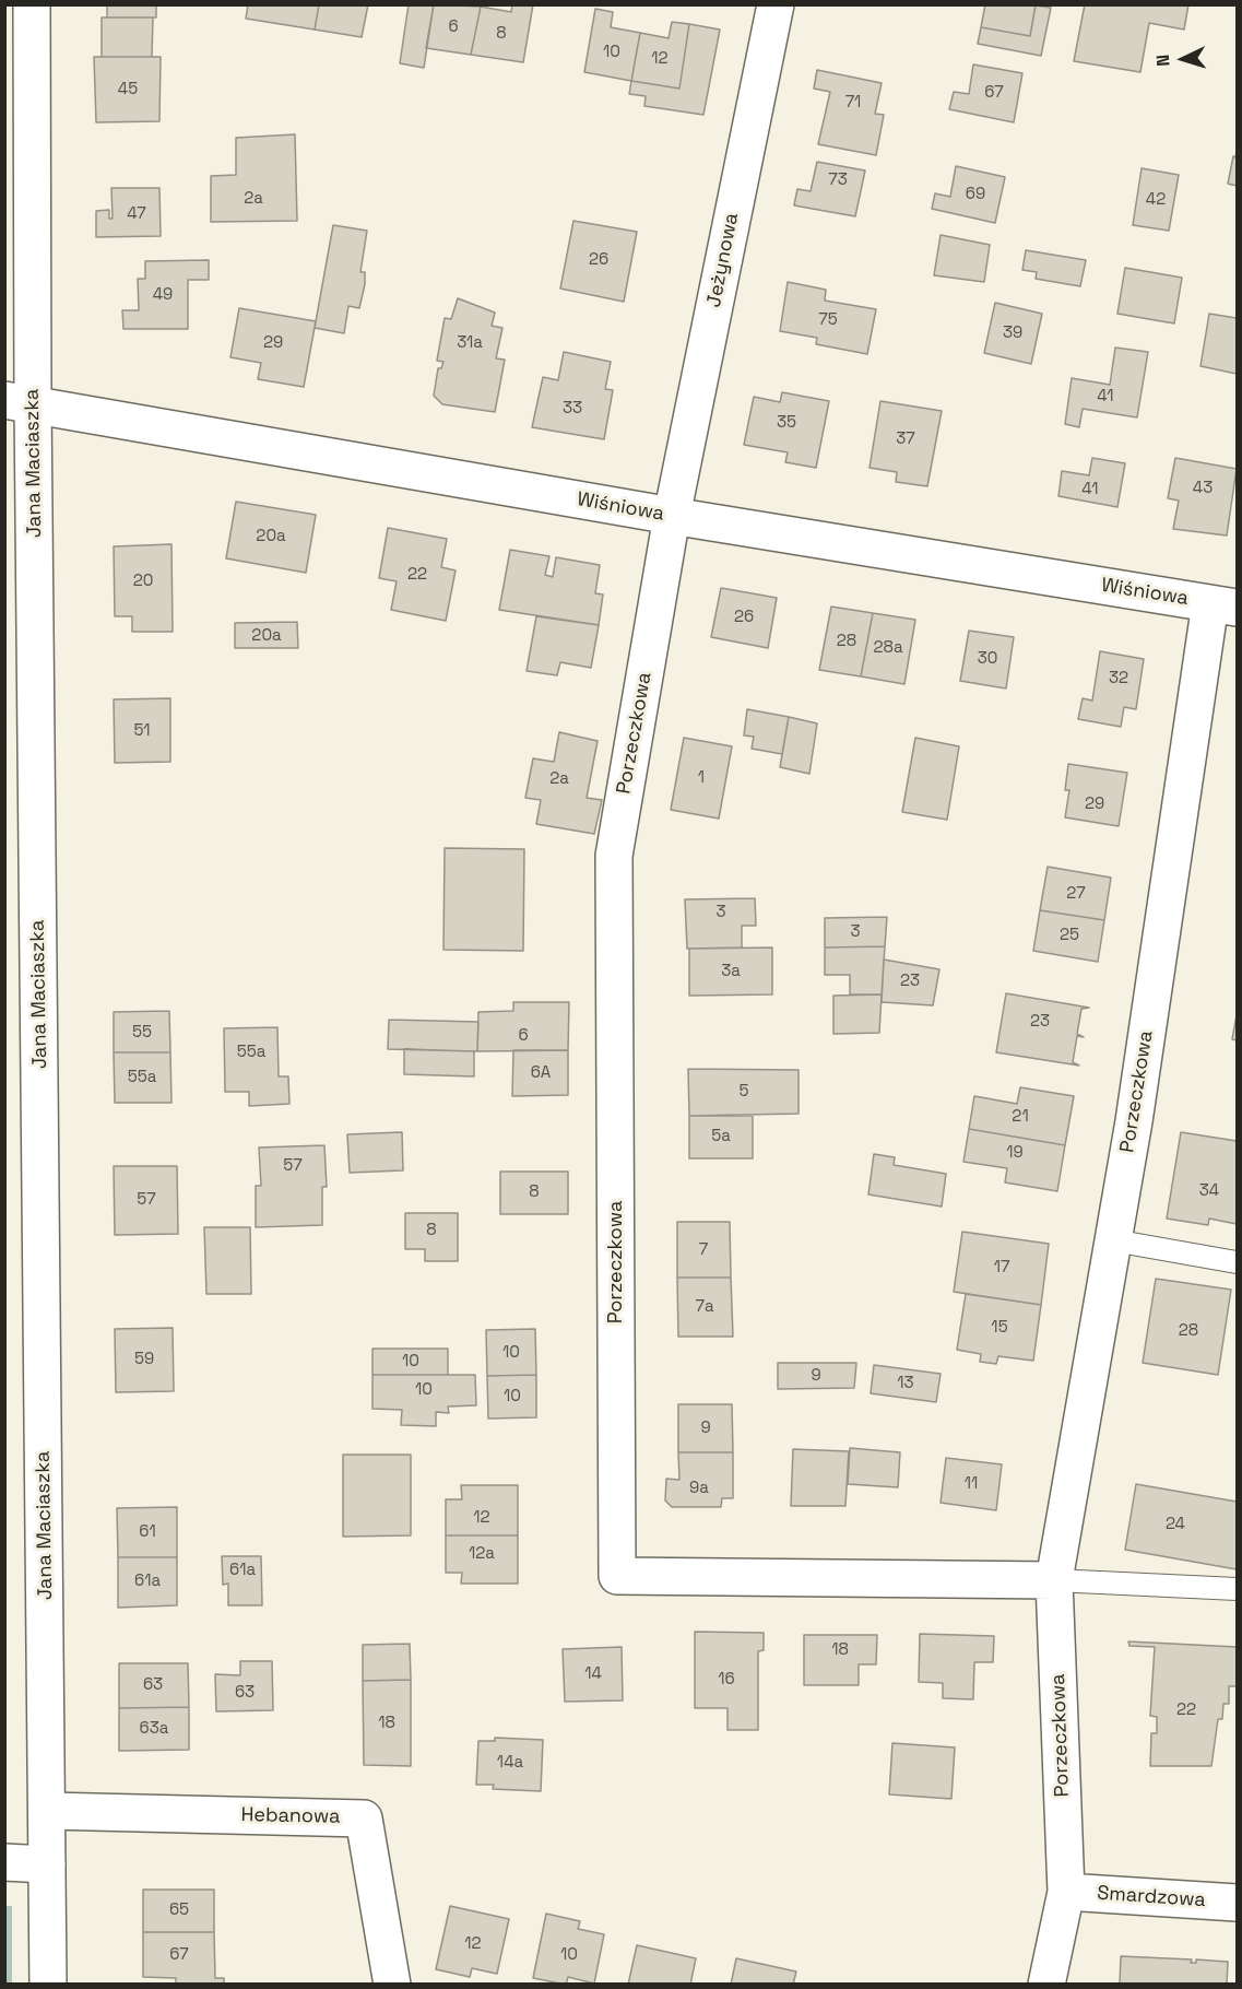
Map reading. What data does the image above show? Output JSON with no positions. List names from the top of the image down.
{
  "streets": {
    "street": [
      "Jeżynowa",
      "Jana Maciaszka",
      "Wiśniowa",
      "Porzeczkowa",
      "Hebanowa",
      "Smardzowa"
    ]
  },
  "crossings": [
    ["Jeżynowa", "Wiśniowa"],
    ["Jeżynowa", "Porzeczkowa"],
    ["Jana Maciaszka", "Wiśniowa"],
    ["Jana Maciaszka", "Hebanowa"],
    ["Wiśniowa", "Porzeczkowa"],
    ["Porzeczkowa", "Smardzowa"]
  ],
  "house_numbers": [
    "6",
    "8",
    "10",
    "12",
    "45",
    "67",
    "71",
    "73",
    "69",
    "2a",
    "42",
    "47",
    "26",
    "49",
    "75",
    "39",
    "29",
    "31a",
    "41",
    "33",
    "35",
    "37",
    "43",
    "41",
    "20a",
    "22",
    "20",
    "26",
    "20a",
    "28",
    "28a",
    "30",
    "32",
    "51",
    "1",
    "2a",
    "29",
    "27",
    "3",
    "3",
    "25",
    "3a",
    "23",
    "23",
    "55",
    "6",
    "55a",
    "6A",
    "55a",
    "5",
    "21",
    "5a",
    "19",
    "57",
    "34",
    "8",
    "57",
    "8",
    "7",
    "17",
    "7a",
    "15",
    "28",
    "10",
    "59",
    "10",
    "9",
    "13",
    "10",
    "10",
    "9",
    "11",
    "9a",
    "12",
    "24",
    "61",
    "12a",
    "61a",
    "61a",
    "18",
    "14",
    "16",
    "63",
    "63",
    "22",
    "18",
    "63a",
    "14a",
    "65",
    "12",
    "67",
    "10"
  ],
  "north": "left"
}
